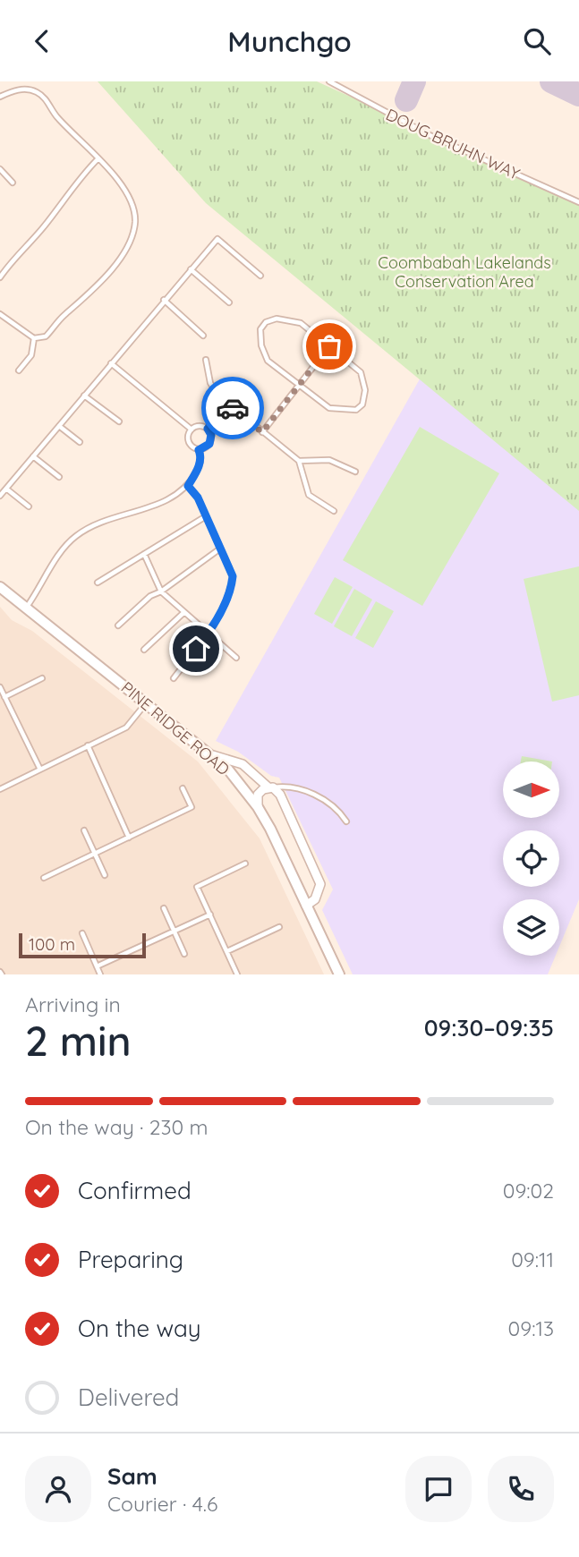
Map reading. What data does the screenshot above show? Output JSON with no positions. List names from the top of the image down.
{
  "streets": {
    "street": ["PINE RIDGE ROAD"],
    "lane": ["DOUG BRUHN WAY"]
  },
  "parks": ["Coombabah Lakelands Conservation Area"],
  "scale_bar": "100 m",
  "north": "right",
  "page": {
    "header": "Munchgo",
    "scale": "100 m",
    "heading": ["2 min", "Arriving in", "09:30–09:35"],
    "panel": ["Sam", "Courier · 4.6"],
    "bar": "On the way · 230 m",
    "list": [
      ["Confirmed", "09:02"],
      ["Preparing", "09:11"],
      ["On the way", "09:13"],
      "Delivered"
    ]
  }
}
